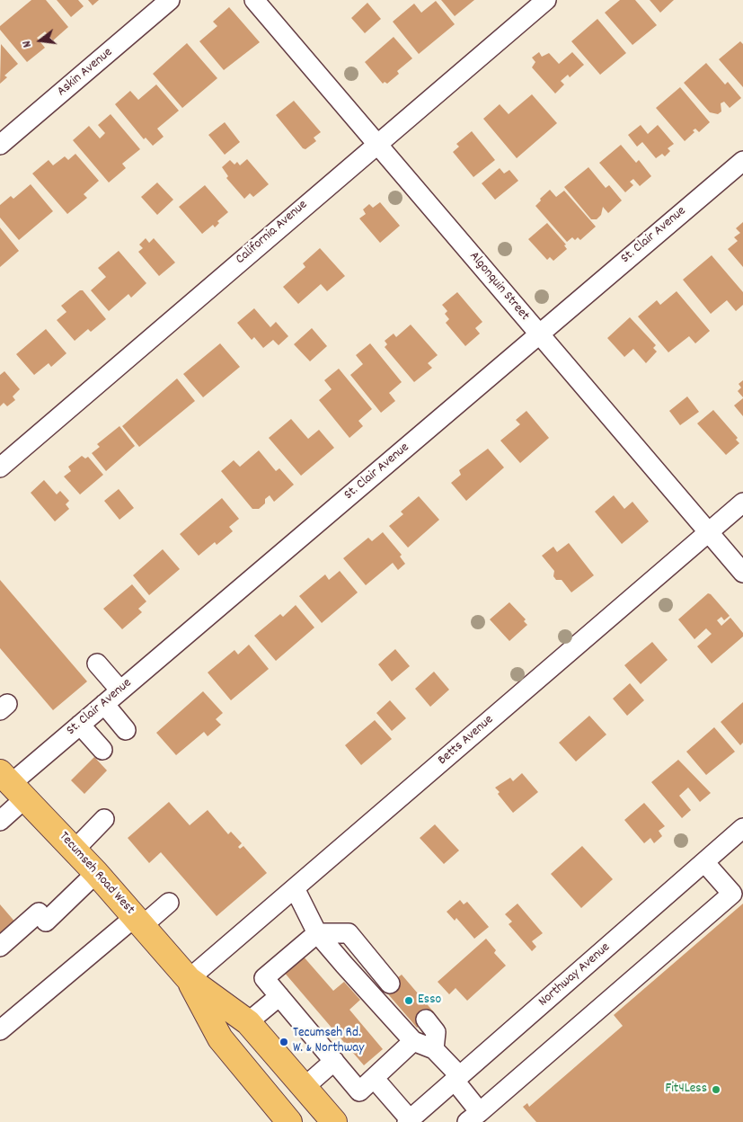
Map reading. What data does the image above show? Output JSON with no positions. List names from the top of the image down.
{
  "streets": {
    "main road": ["Tecumseh Road West"],
    "street": [
      "Askin Avenue",
      "California Avenue",
      "St. Clair Avenue",
      "Algonquin Street",
      "Betts Avenue",
      "Northway Avenue"
    ]
  },
  "crossings": [
    ["California Avenue", "Algonquin Street"],
    ["St. Clair Avenue", "Algonquin Street"],
    ["St. Clair Avenue", "Tecumseh Road West"],
    ["Algonquin Street", "Betts Avenue"],
    ["Betts Avenue", "Tecumseh Road West"]
  ],
  "places": ["Esso", "Tecumseh Rd. W. & Northway", "Fit4Less"],
  "north": "left"
}
